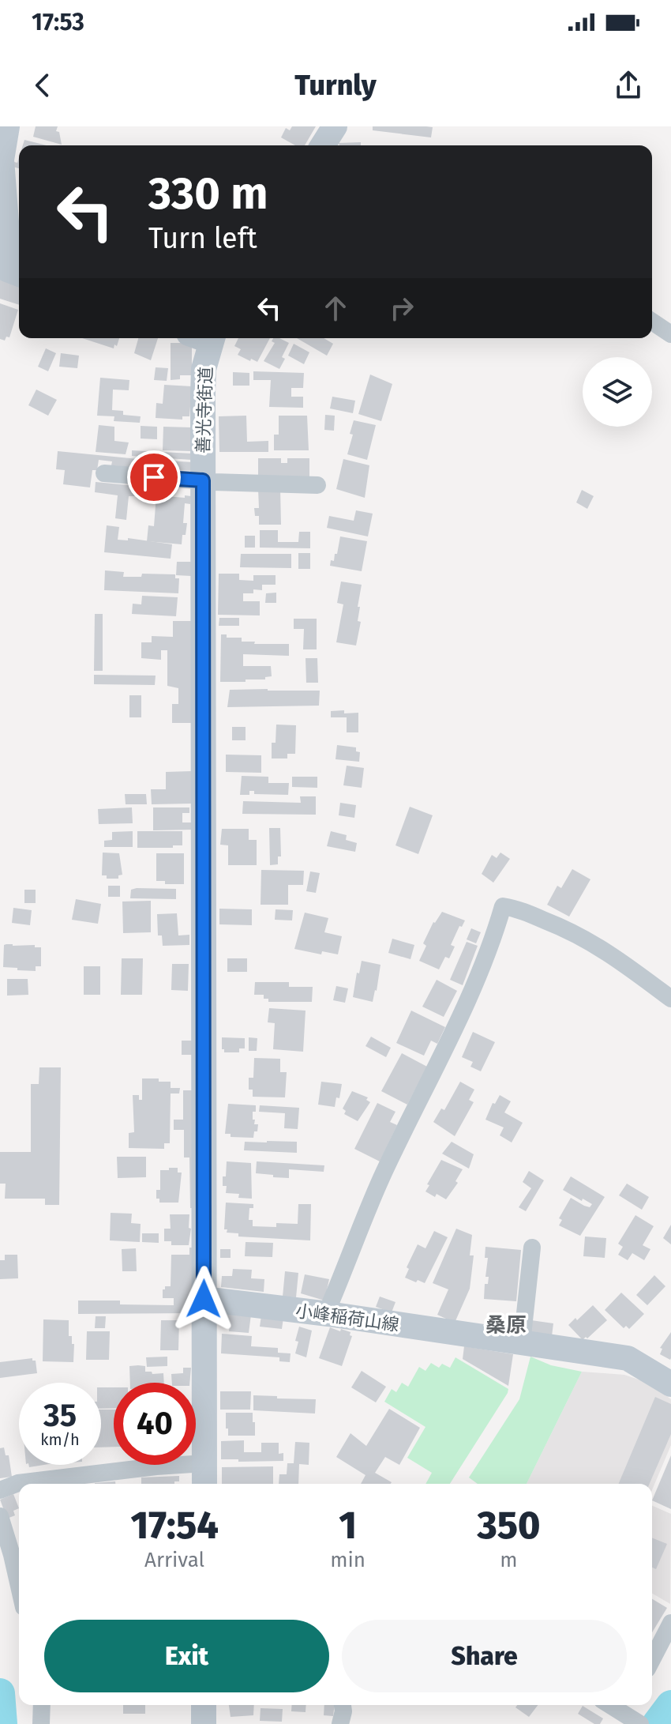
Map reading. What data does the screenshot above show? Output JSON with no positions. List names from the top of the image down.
{
  "streets": {
    "street": ["善光寺街道", "小峰稲荷山線"]
  },
  "crossings": [
    ["善光寺街道", "小峰稲荷山線"]
  ],
  "districts": ["桑原"],
  "page": {
    "status": "17:53",
    "header": "Turnly",
    "turn": ["330 m", "Turn left"],
    "speed": "35 km/h",
    "limit": "40",
    "eta": [
      "17:54",
      "Arrival",
      "1",
      "min",
      "350",
      "m"
    ],
    "buttons": ["Exit", "Share"]
  }
}
